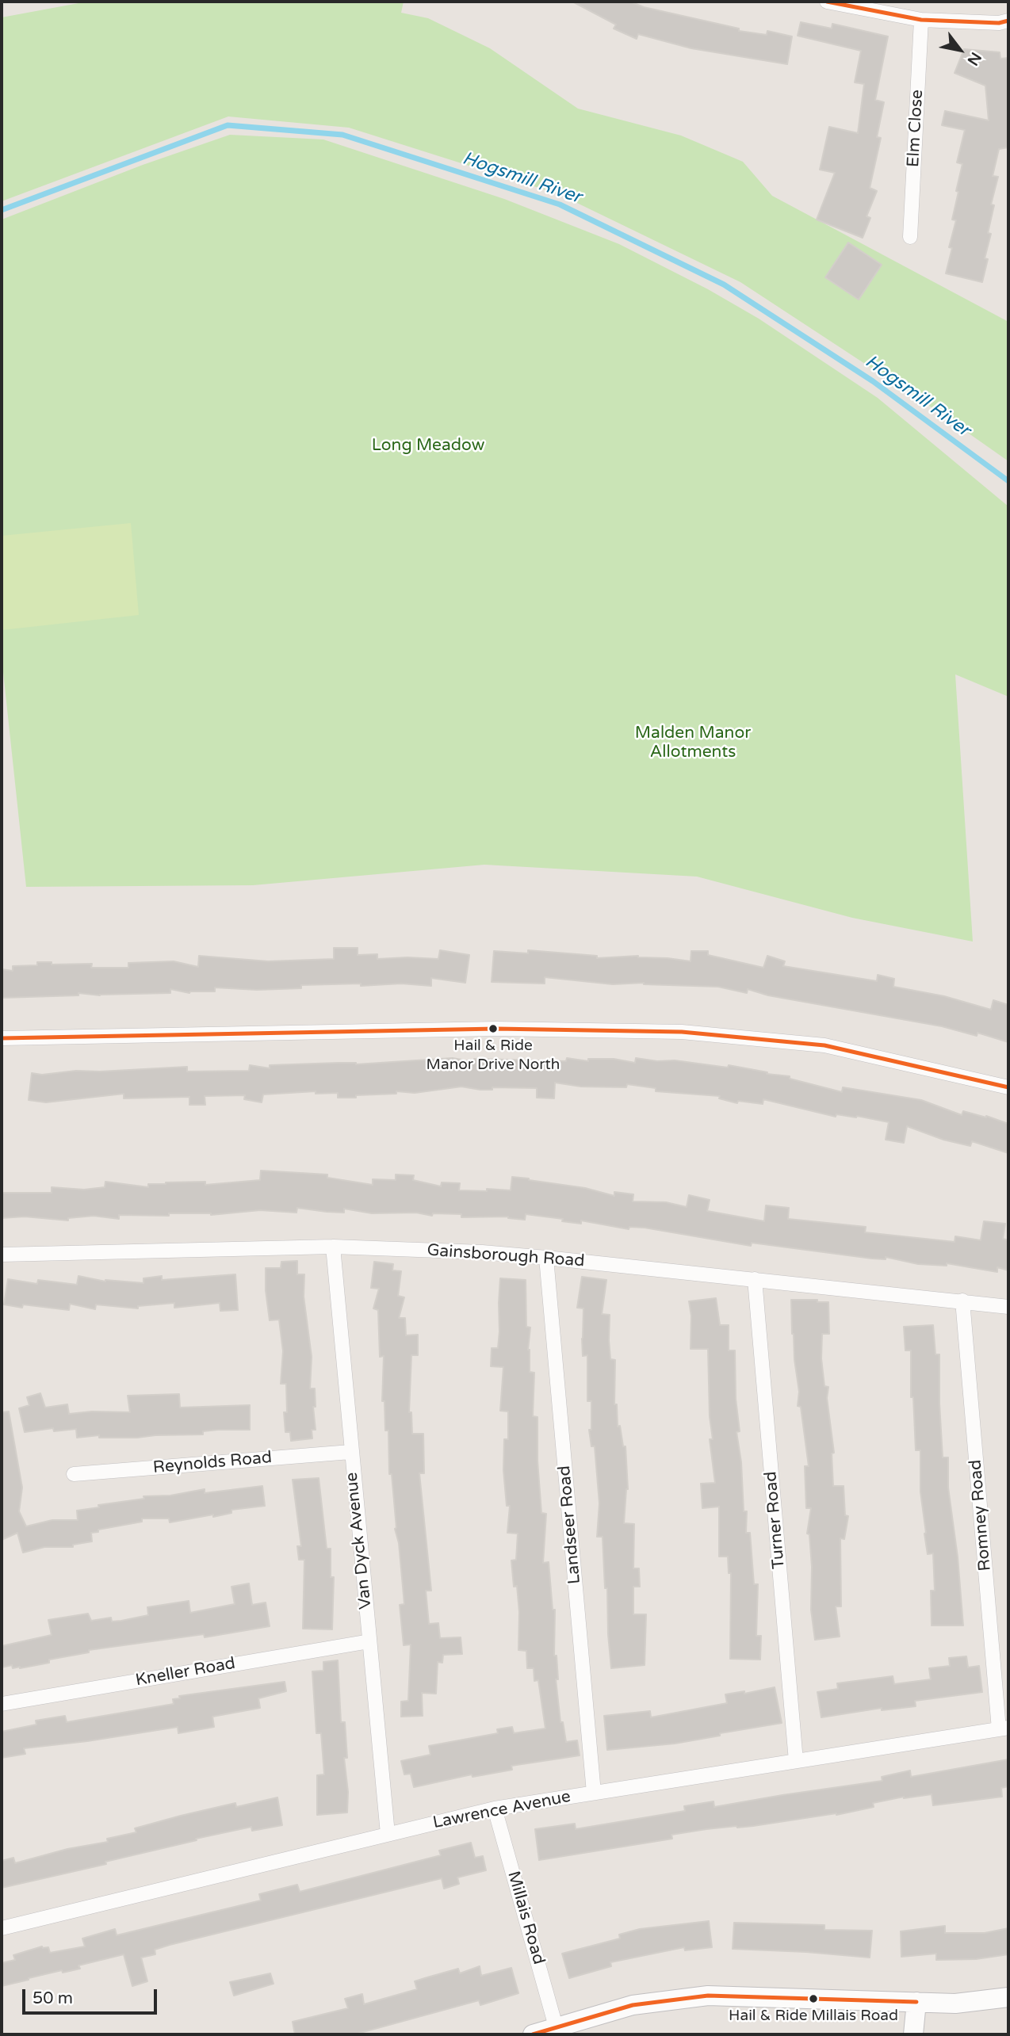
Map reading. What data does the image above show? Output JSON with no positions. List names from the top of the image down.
{
  "streets": {
    "street": [
      "Elm Close",
      "Gainsborough Road",
      "Reynolds Road",
      "Romney Road",
      "Turner Road",
      "Landseer Road",
      "Van Dyck Avenue",
      "Kneller Road",
      "Lawrence Avenue",
      "Millais Road"
    ]
  },
  "crossings": [
    ["Gainsborough Road", "Romney Road"],
    ["Gainsborough Road", "Turner Road"],
    ["Gainsborough Road", "Landseer Road"],
    ["Gainsborough Road", "Van Dyck Avenue"],
    ["Reynolds Road", "Van Dyck Avenue"],
    ["Romney Road", "Lawrence Avenue"],
    ["Turner Road", "Lawrence Avenue"],
    ["Landseer Road", "Lawrence Avenue"],
    ["Van Dyck Avenue", "Kneller Road"],
    ["Van Dyck Avenue", "Lawrence Avenue"],
    ["Lawrence Avenue", "Millais Road"]
  ],
  "water": ["Hogsmill River"],
  "parks": ["Long Meadow", "Malden Manor Allotments"],
  "places": ["Hail & Ride Manor Drive North", "Hail & Ride Millais Road"],
  "scale_bar": "50 m",
  "north": "bottom right"
}
